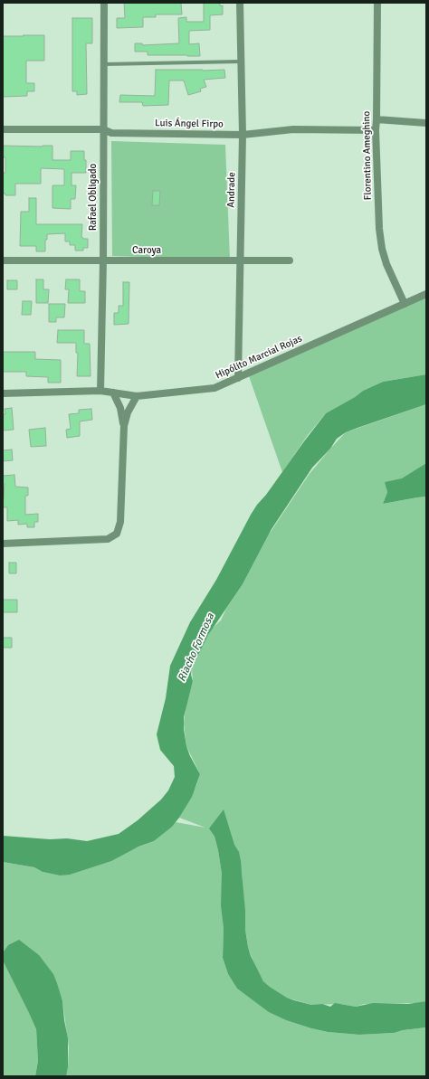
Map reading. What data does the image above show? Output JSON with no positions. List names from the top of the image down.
{
  "streets": {
    "street": [
      "Luis Ángel Firpo",
      "Florentino Ameghino",
      "Andrade",
      "Rafael Obligado",
      "Caroya",
      "Hipólito Marcial Rojas"
    ]
  },
  "crossings": [
    ["Luis Ángel Firpo", "Florentino Ameghino"],
    ["Luis Ángel Firpo", "Andrade"],
    ["Luis Ángel Firpo", "Rafael Obligado"],
    ["Florentino Ameghino", "Hipólito Marcial Rojas"],
    ["Andrade", "Caroya"],
    ["Andrade", "Hipólito Marcial Rojas"],
    ["Rafael Obligado", "Caroya"],
    ["Rafael Obligado", "Hipólito Marcial Rojas"]
  ],
  "water": ["Riacho Formosa"]
}
